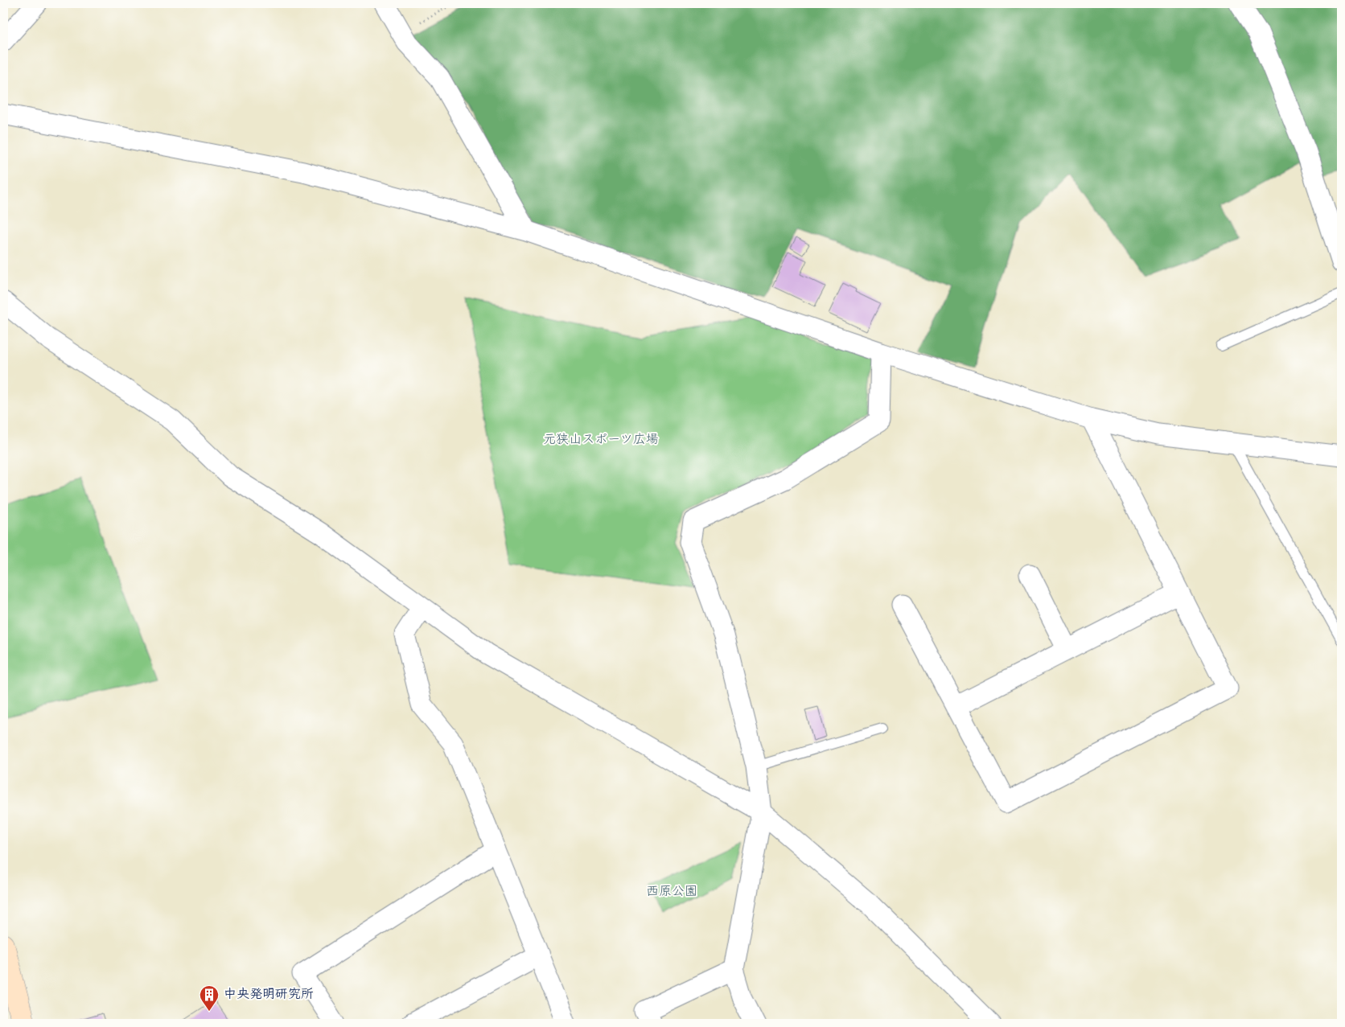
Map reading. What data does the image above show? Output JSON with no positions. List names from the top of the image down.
{
  "parks": ["元狭山スポーツ広場", "西原公園"],
  "places": {
    "building": ["中央発明研究所"]
  }
}
